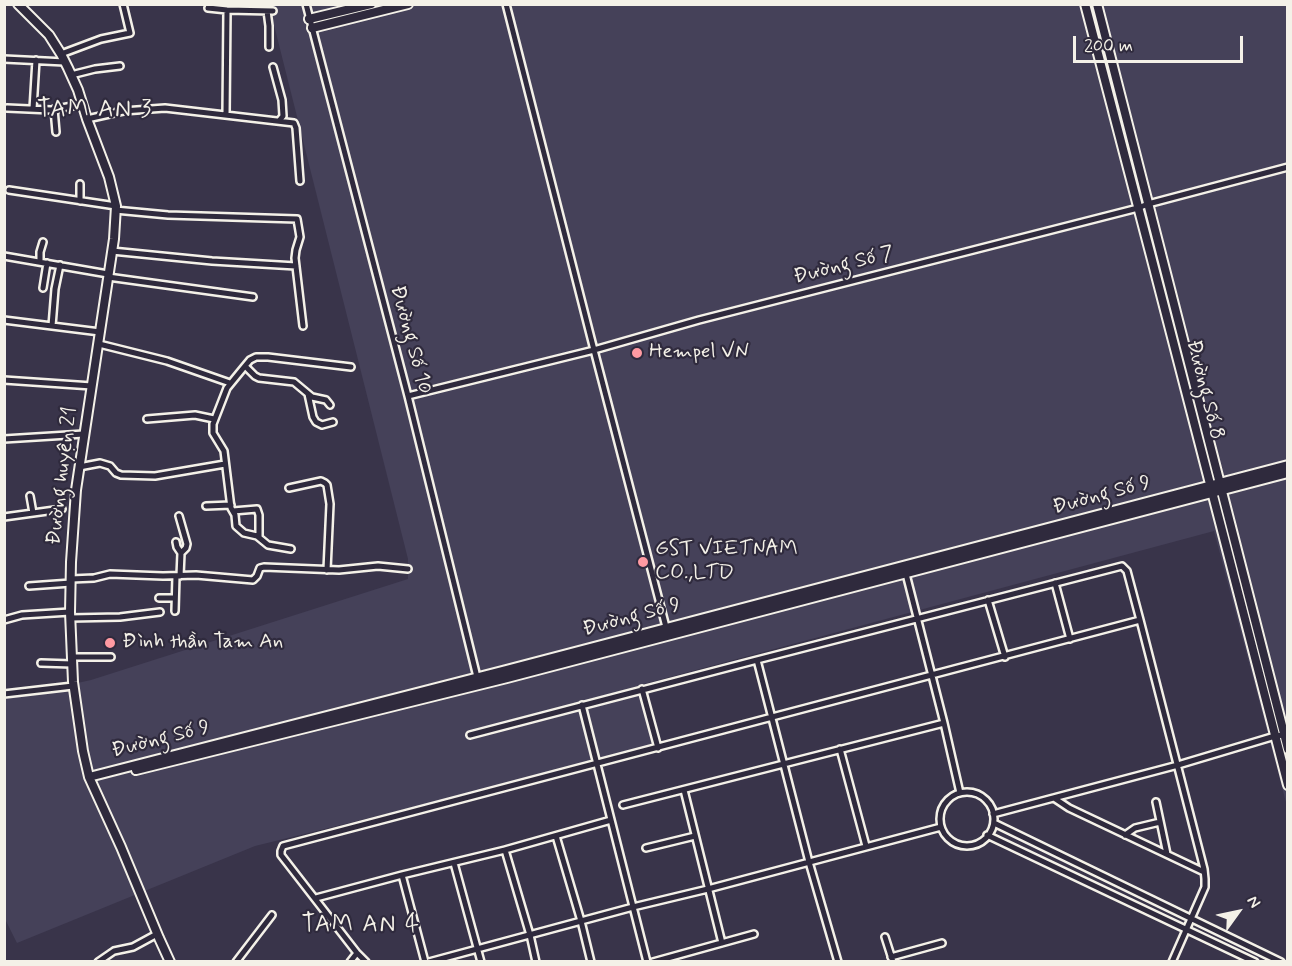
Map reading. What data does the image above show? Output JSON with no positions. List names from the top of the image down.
{
  "streets": {
    "street": [
      "Đường Số 7",
      "Đường Số 10",
      "Đường Số 8",
      "Đường huyện 21",
      "Đường Số 9"
    ]
  },
  "crossings": [
    ["Đường Số 7", "Đường Số 10"],
    ["Đường Số 7", "Đường Số 8"],
    ["Đường Số 10", "Đường Số 9"],
    ["Đường Số 8", "Đường Số 9"],
    ["Đường huyện 21", "Đường Số 9"]
  ],
  "districts": ["TAM AN 3", "TAM AN 4"],
  "places": ["Hempel VN", "GST VIETNAM CO.,LTD", "Đình thần Tam An"],
  "scale_bar": "200 m",
  "north": "top right"
}
